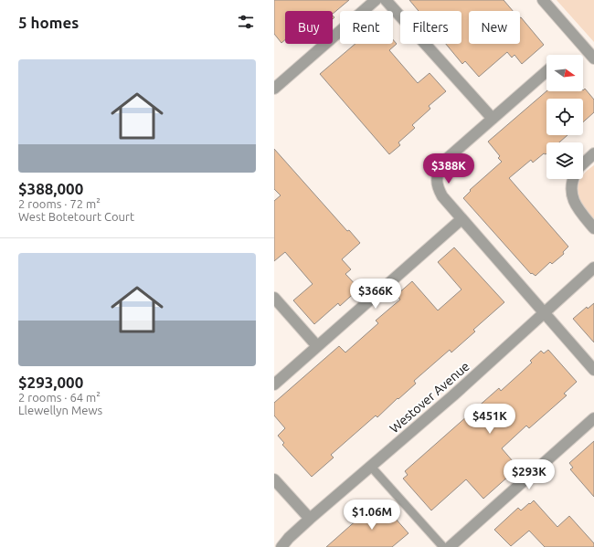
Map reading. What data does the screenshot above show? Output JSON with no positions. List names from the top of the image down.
{
  "streets": {
    "street": ["Westover Avenue"]
  },
  "north": "right",
  "page": {
    "heading": "5 homes",
    "chip": [
      "Buy",
      "Rent",
      "Filters",
      "New"
    ],
    "list": [
      {
        "name": "$388,000",
        "note": "2 rooms · 72 m² · West Botetourt Court"
      },
      {
        "name": "$293,000",
        "note": "2 rooms · 64 m² · Llewellyn Mews"
      }
    ],
    "price": [
      "$388K",
      "$366K",
      "$451K",
      "$293K",
      "$1.06M"
    ]
  }
}
